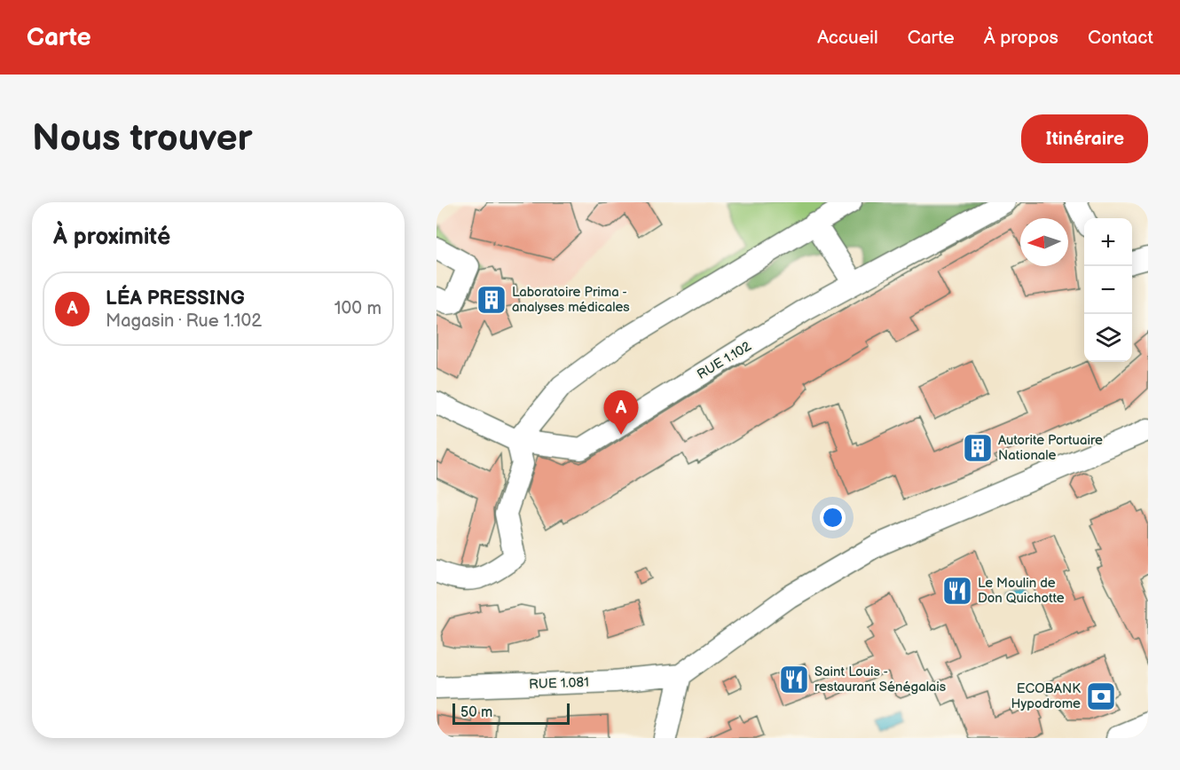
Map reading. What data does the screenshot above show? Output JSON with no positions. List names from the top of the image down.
{
  "streets": {
    "street": ["RUE 1.102", "RUE 1.081"]
  },
  "places": {
    "building": ["Laboratoire Prima - analyses médicales", "Autorite Portuaire Nationale"],
    "restaurant": ["Le Moulin de Don Quichotte", "Saint Louis - restaurant Sénégalais"],
    "bank": ["ECOBANK Hypodrome"]
  },
  "scale_bar": "50 m",
  "north": "left",
  "page": {
    "header": "Carte",
    "nav": [
      "Accueil",
      "Carte",
      "À propos",
      "Contact"
    ],
    "buttons": "Itinéraire",
    "title": "Nous trouver",
    "heading": "À proximité",
    "map_buttons": ["+", "−"],
    "list": [
      {
        "mark": "A",
        "name": "LÉA PRESSING",
        "note": "Magasin · Rue 1.102",
        "value": "100 m"
      }
    ],
    "pins": "A",
    "scale": "50 m"
  }
}
